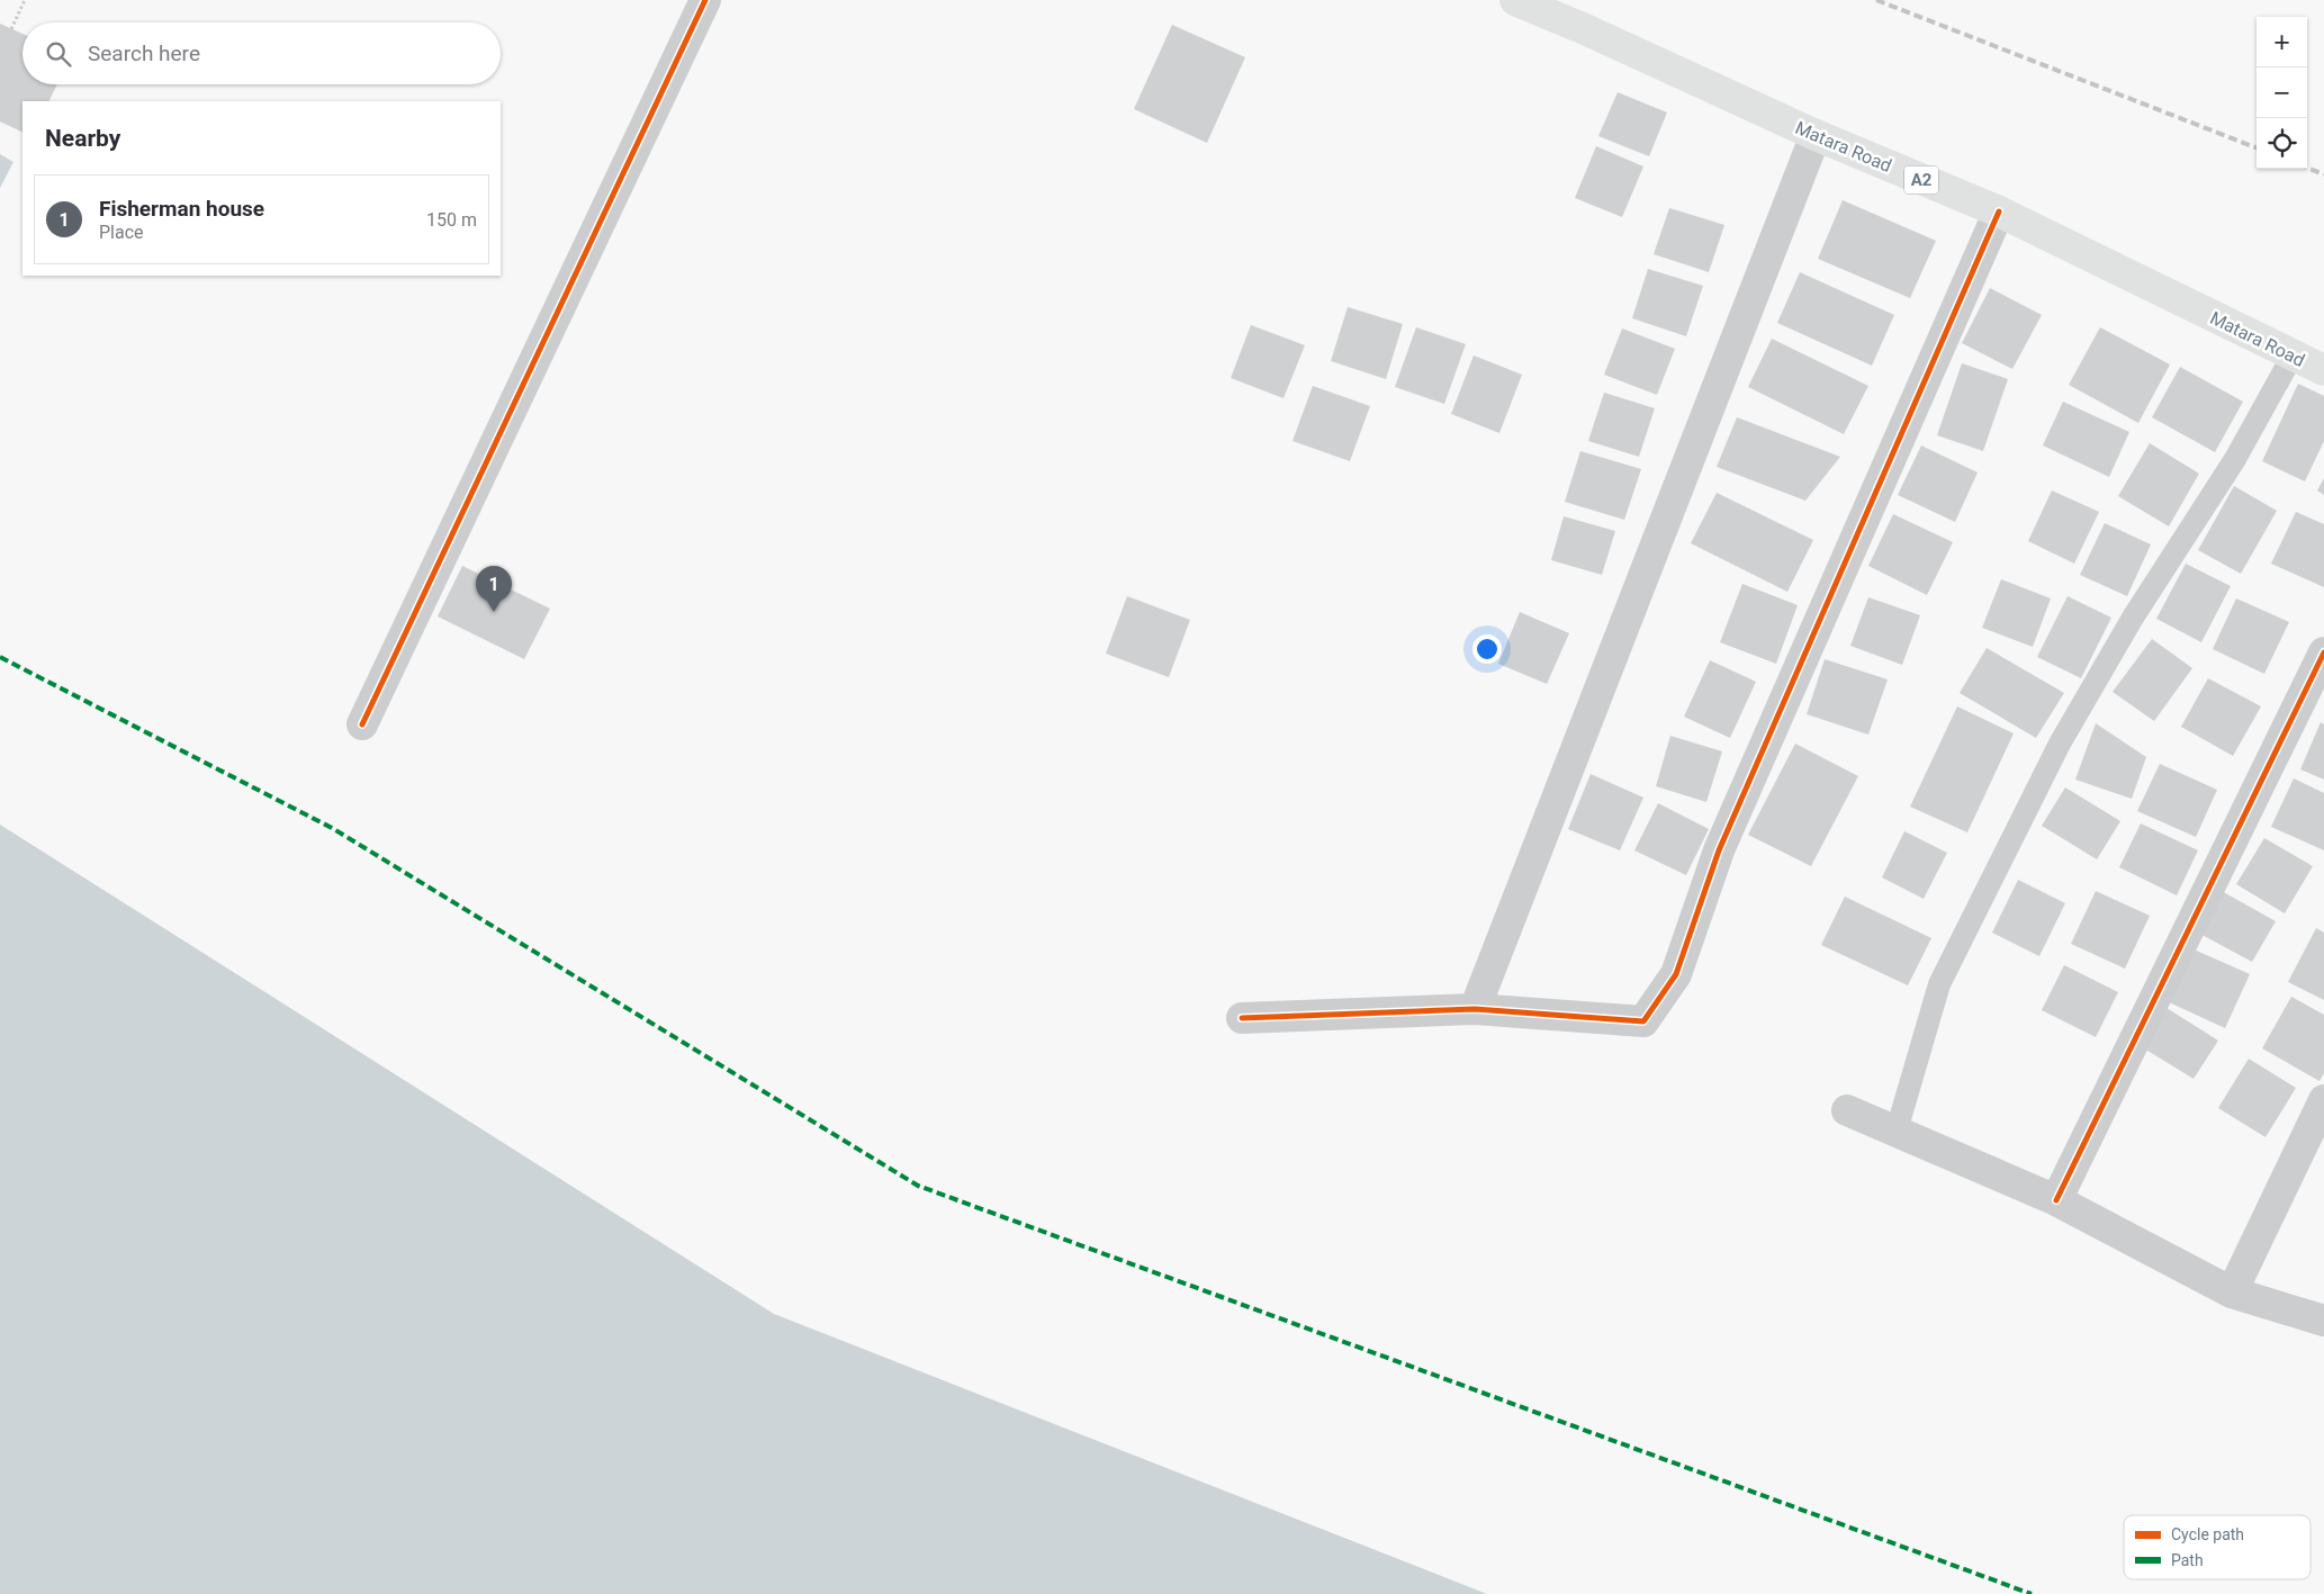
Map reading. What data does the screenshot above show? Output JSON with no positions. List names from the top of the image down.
{
  "streets": {
    "highway": ["Matara Road", "A2"]
  },
  "legend": ["Cycle path", "Path"],
  "page": {
    "map_buttons": ["+", "−"],
    "search": "Search here",
    "heading": "Nearby",
    "list": [
      {
        "mark": "1",
        "name": "Fisherman house",
        "note": "Place",
        "value": "150 m"
      }
    ],
    "pins": "1"
  }
}
